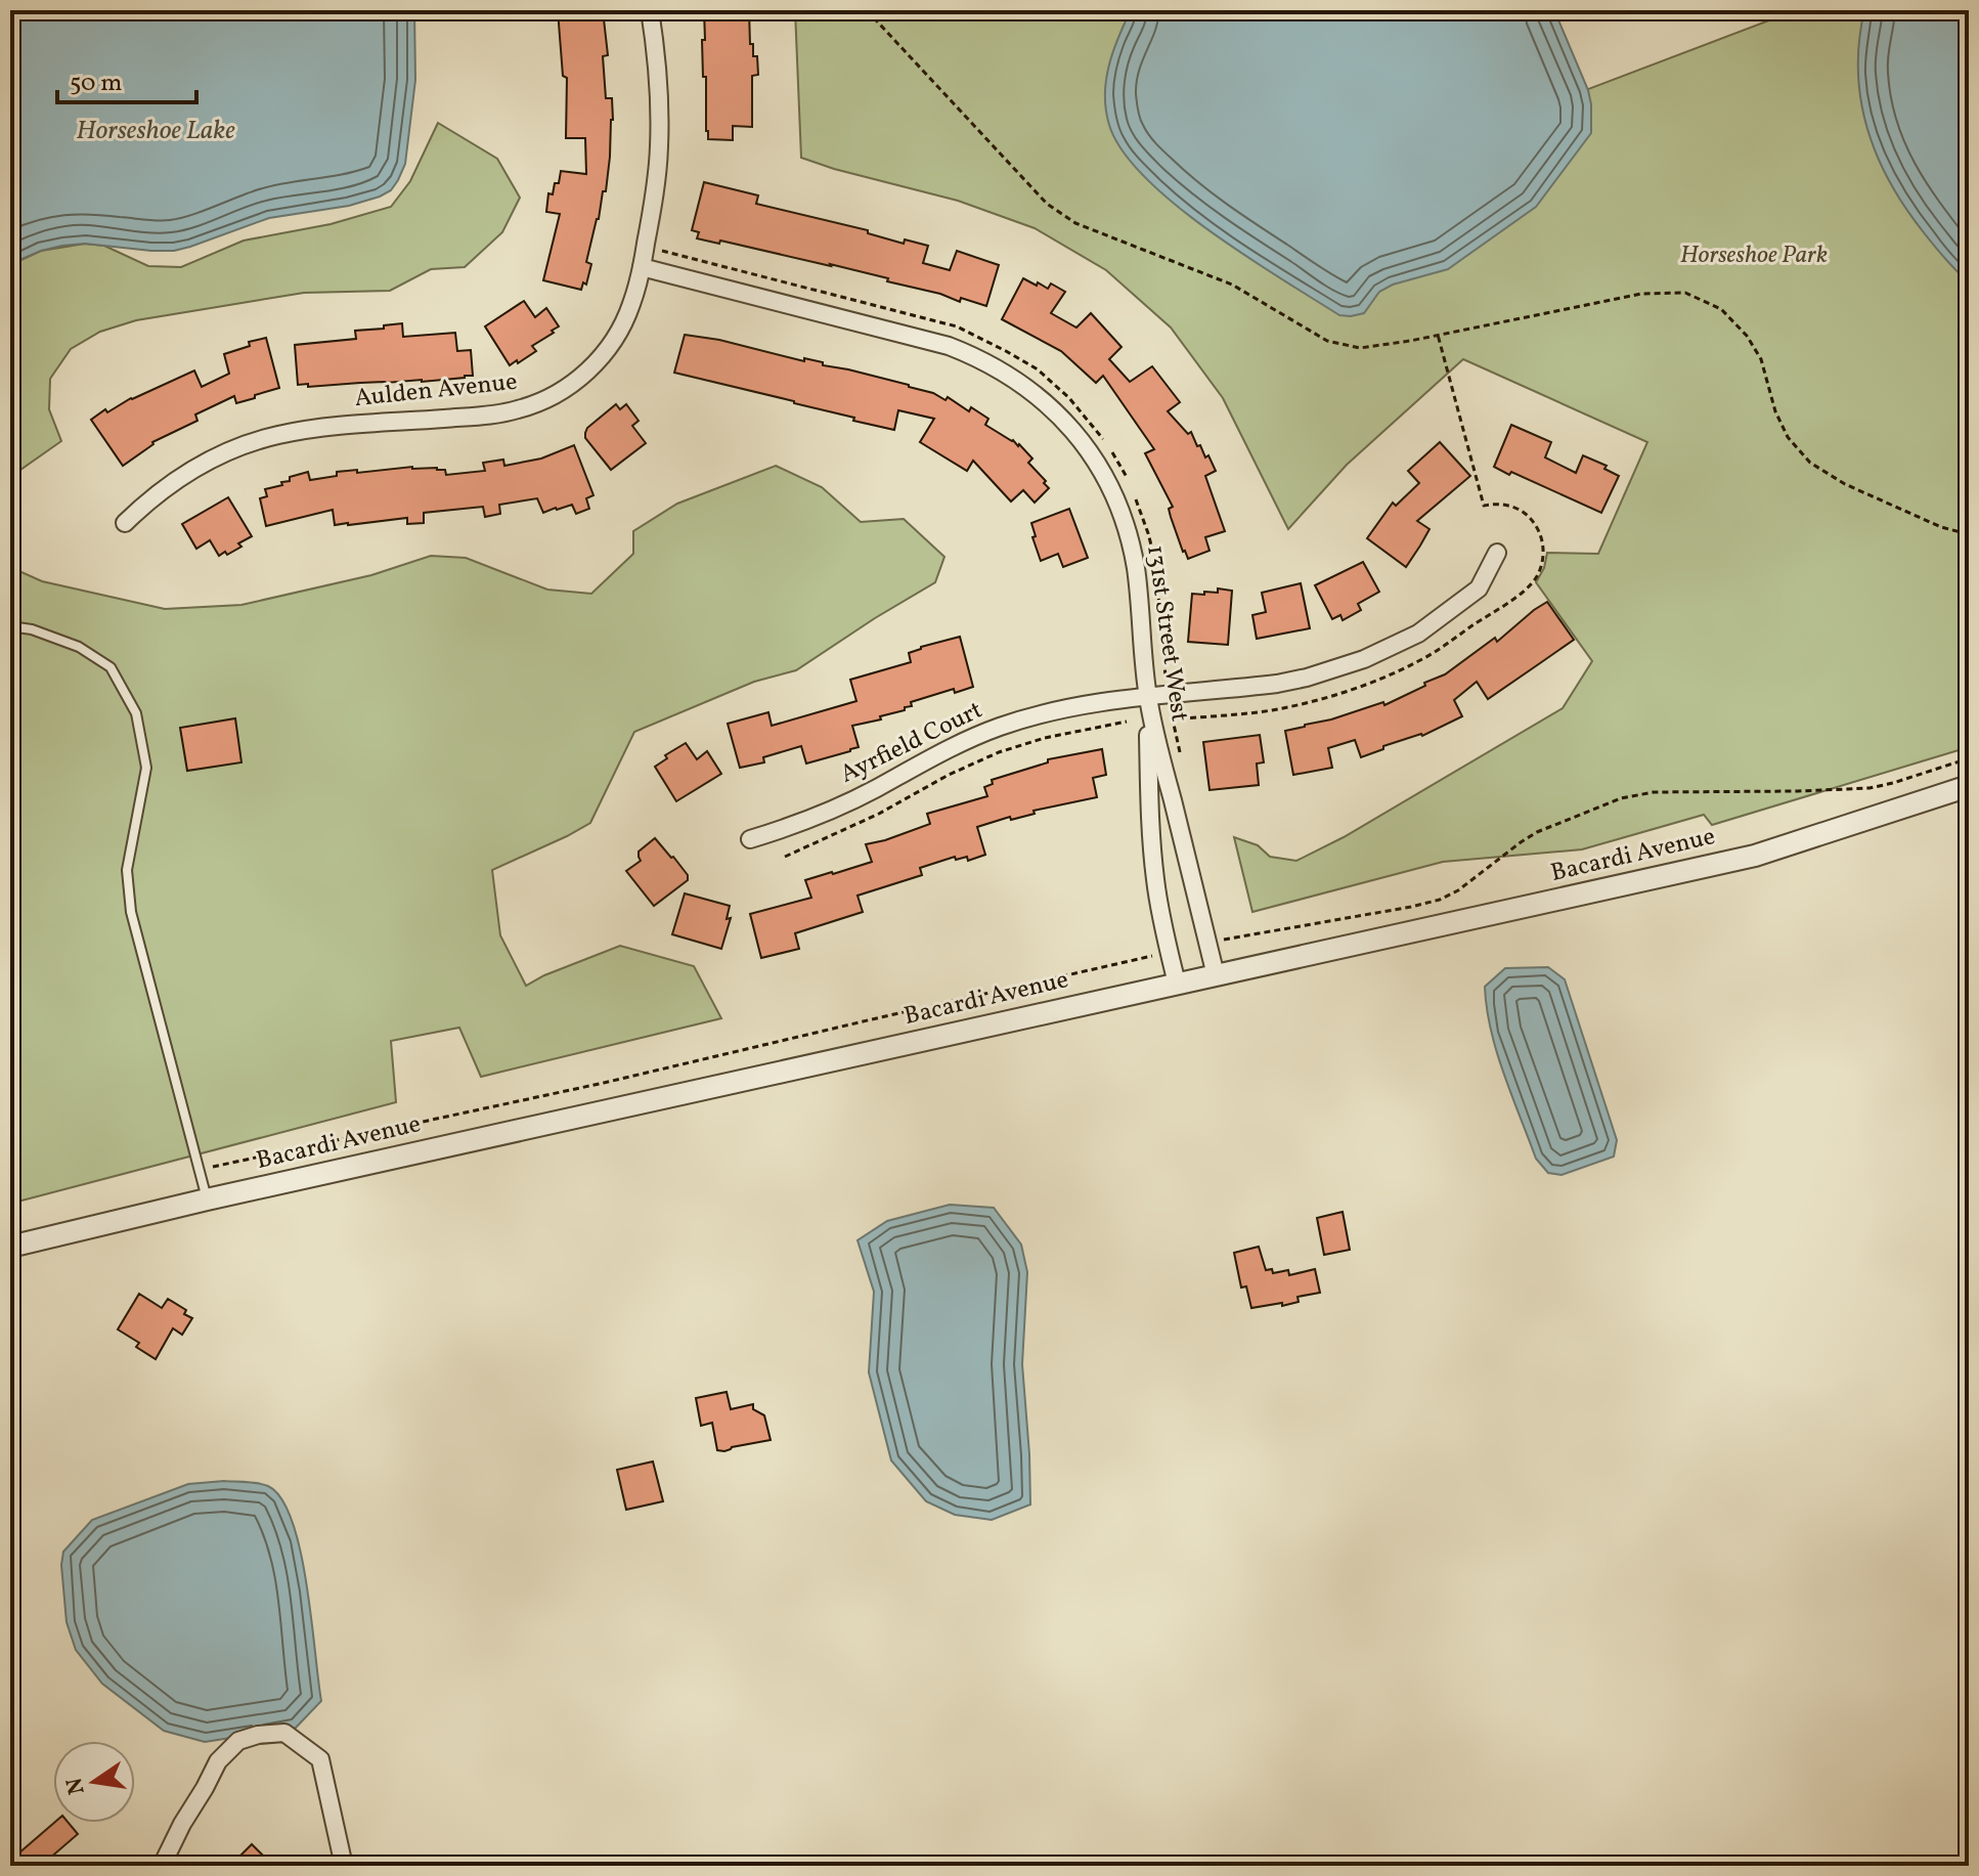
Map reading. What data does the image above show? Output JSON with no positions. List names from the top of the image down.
{
  "streets": {
    "street": [
      "Aulden Avenue",
      "131st Street West",
      "Ayrfield Court",
      "Bacardi Avenue"
    ]
  },
  "crossings": [
    ["Aulden Avenue", "131st Street West"],
    ["131st Street West", "Ayrfield Court"],
    ["131st Street West", "Bacardi Avenue"]
  ],
  "water": ["Horseshoe Lake"],
  "parks": ["Horseshoe Park"],
  "scale_bar": "50 m",
  "north": "left"
}
